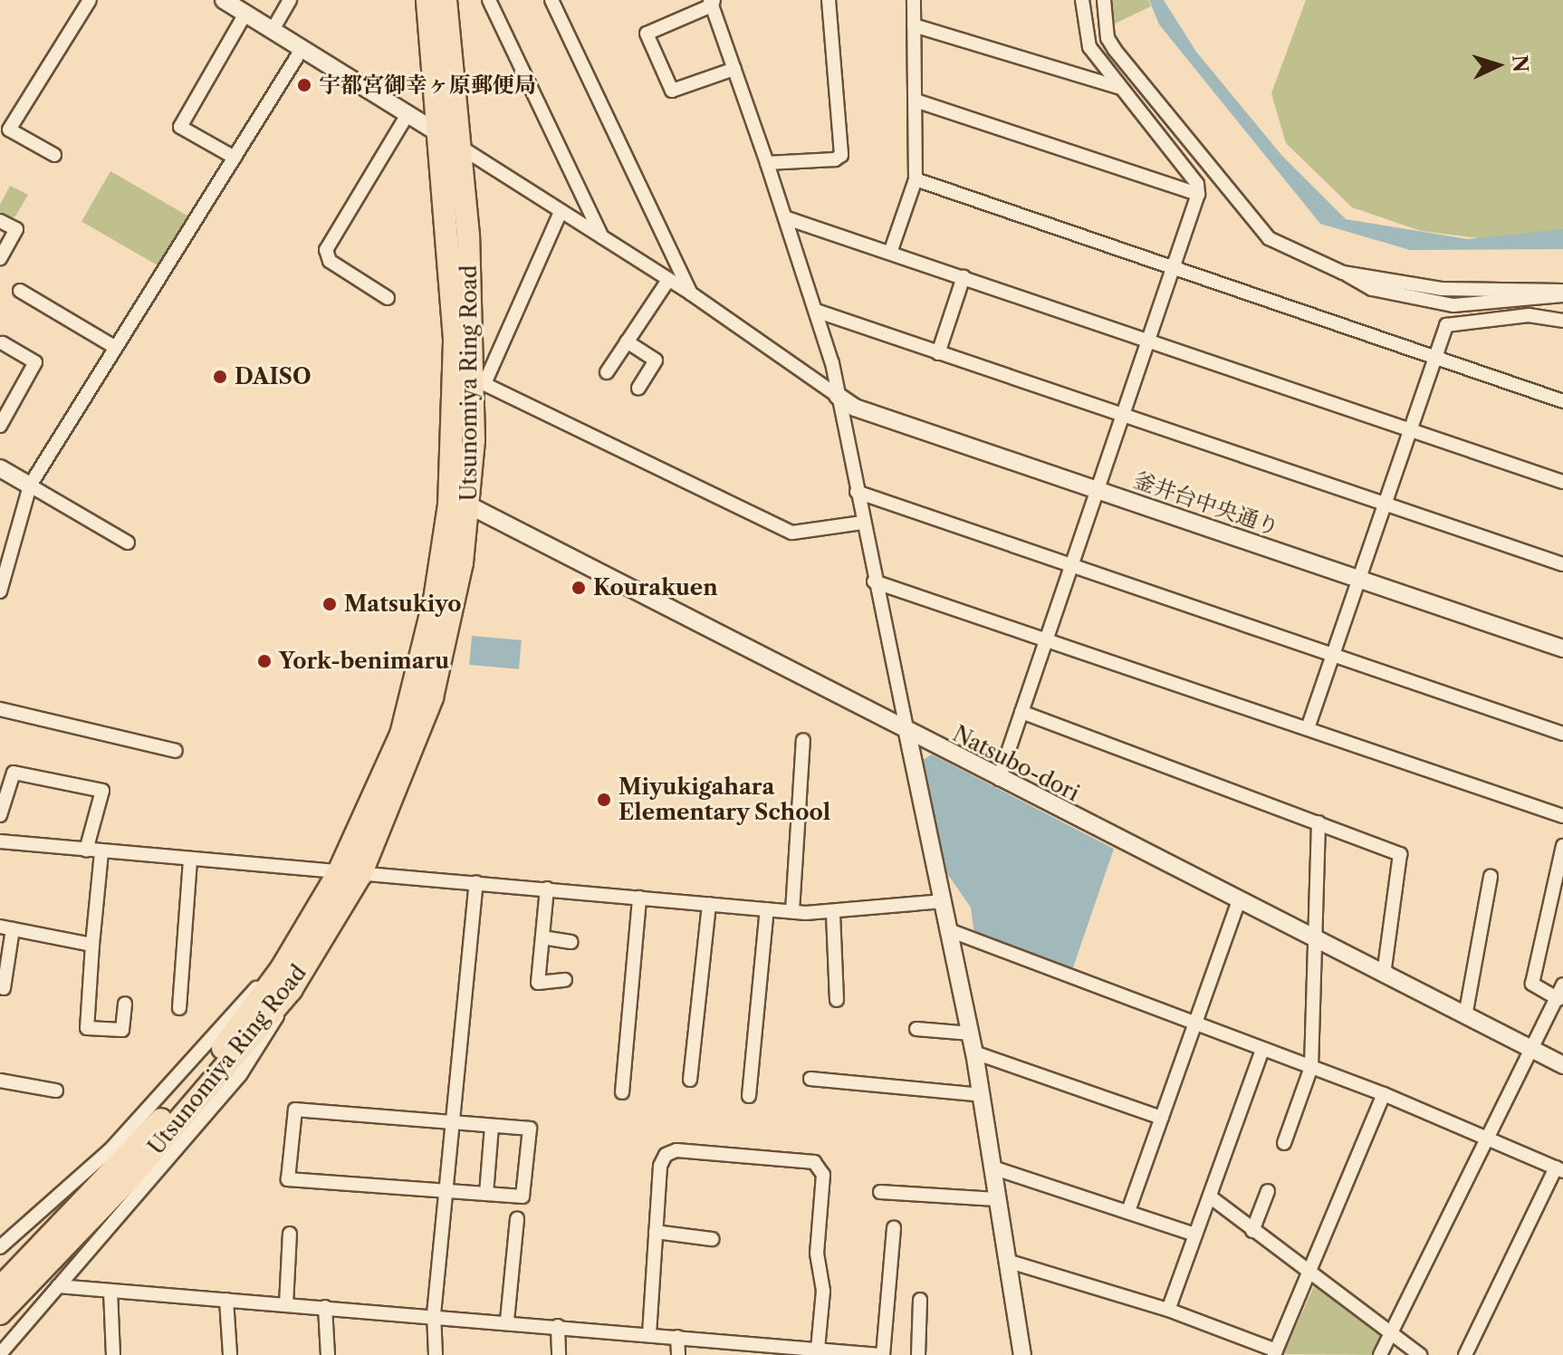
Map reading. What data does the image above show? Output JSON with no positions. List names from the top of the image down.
{
  "streets": {
    "highway": ["Utsunomiya Ring Road"],
    "street": ["釜井台中央通り", "Natsubo-dori"]
  },
  "crossings": [
    ["Utsunomiya Ring Road", "Natsubo-dori"]
  ],
  "places": [
    "宇都宮御幸ヶ原郵便局",
    "DAISO",
    "Kourakuen",
    "Matsukiyo",
    "York-benimaru",
    "Miyukigahara Elementary School"
  ],
  "north": "right"
}
